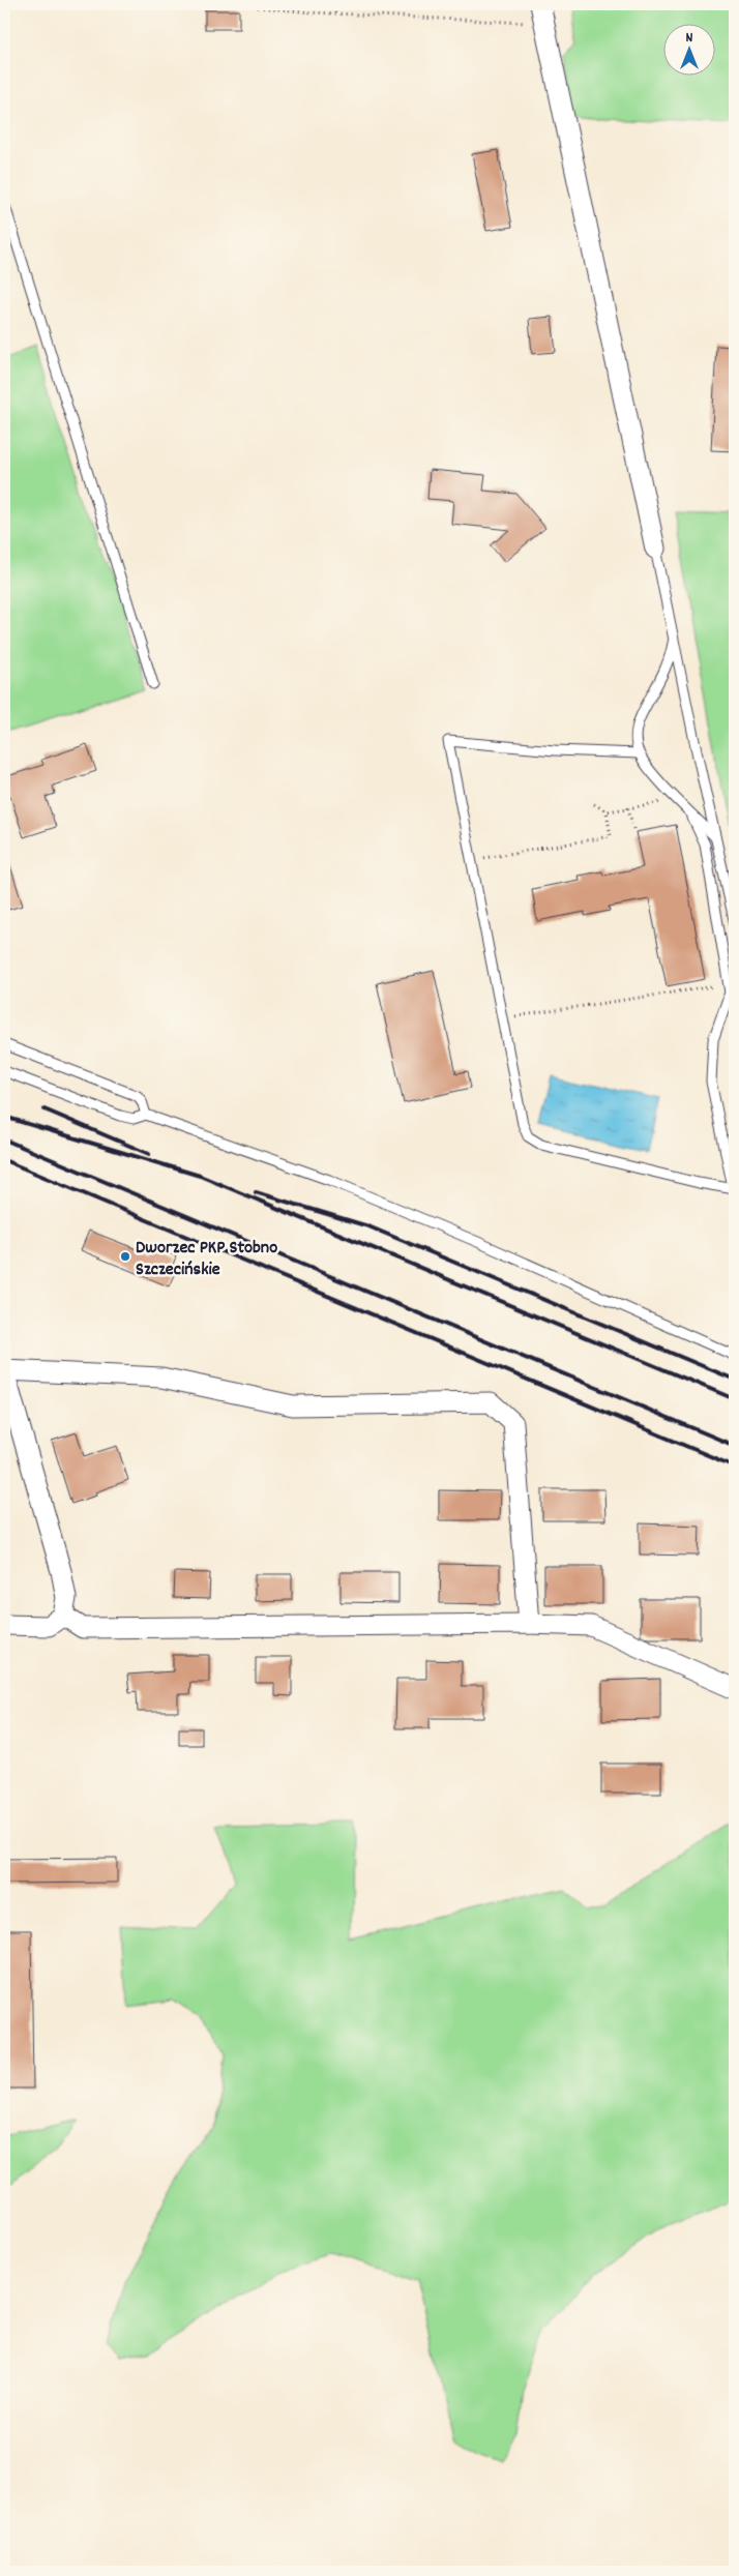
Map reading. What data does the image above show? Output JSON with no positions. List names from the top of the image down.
{
  "places": ["Dworzec PKP Stobno Szczecińskie"],
  "north": "top"
}
